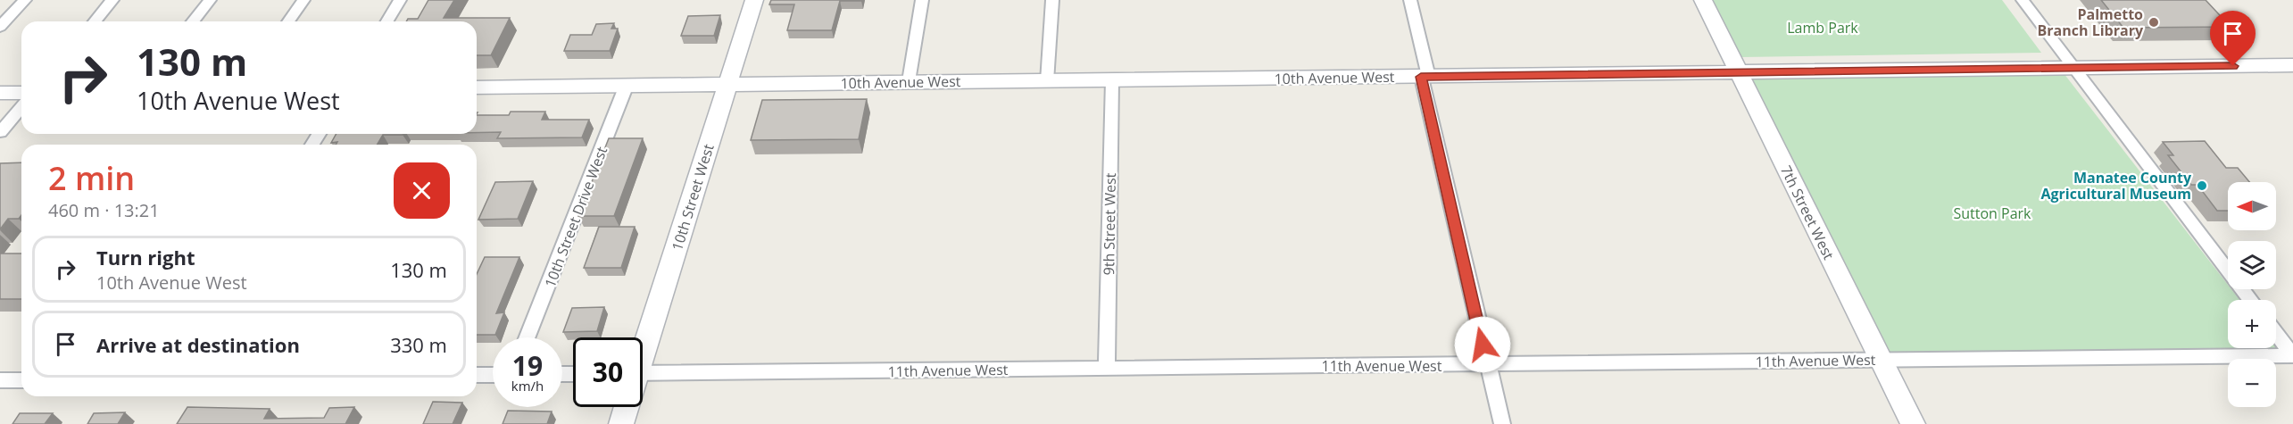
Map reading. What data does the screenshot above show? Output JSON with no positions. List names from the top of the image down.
{
  "streets": {
    "street": [
      "10th Avenue West",
      "10th Street West",
      "7th Street West",
      "10th Street Drive West",
      "9th Street West",
      "11th Avenue West"
    ]
  },
  "crossings": [
    ["10th Avenue West", "10th Street West"],
    ["10th Avenue West", "7th Street West"],
    ["10th Avenue West", "10th Street Drive West"],
    ["10th Avenue West", "9th Street West"],
    ["7th Street West", "11th Avenue West"],
    ["9th Street West", "11th Avenue West"]
  ],
  "parks": ["Lamb Park", "Sutton Park"],
  "places": ["Palmetto Branch Library", "Manatee County Agricultural Museum"],
  "north": "left",
  "page": {
    "turn": ["130 m", "10th Avenue West"],
    "heading": ["2 min", "460 m · 13:21"],
    "map_buttons": ["+", "−"],
    "list": [
      {
        "name": "Turn right",
        "note": "10th Avenue West",
        "value": "130 m"
      },
      {
        "name": "Arrive at destination",
        "value": "330 m"
      }
    ],
    "speed": "19 km/h",
    "limit": "30"
  }
}
